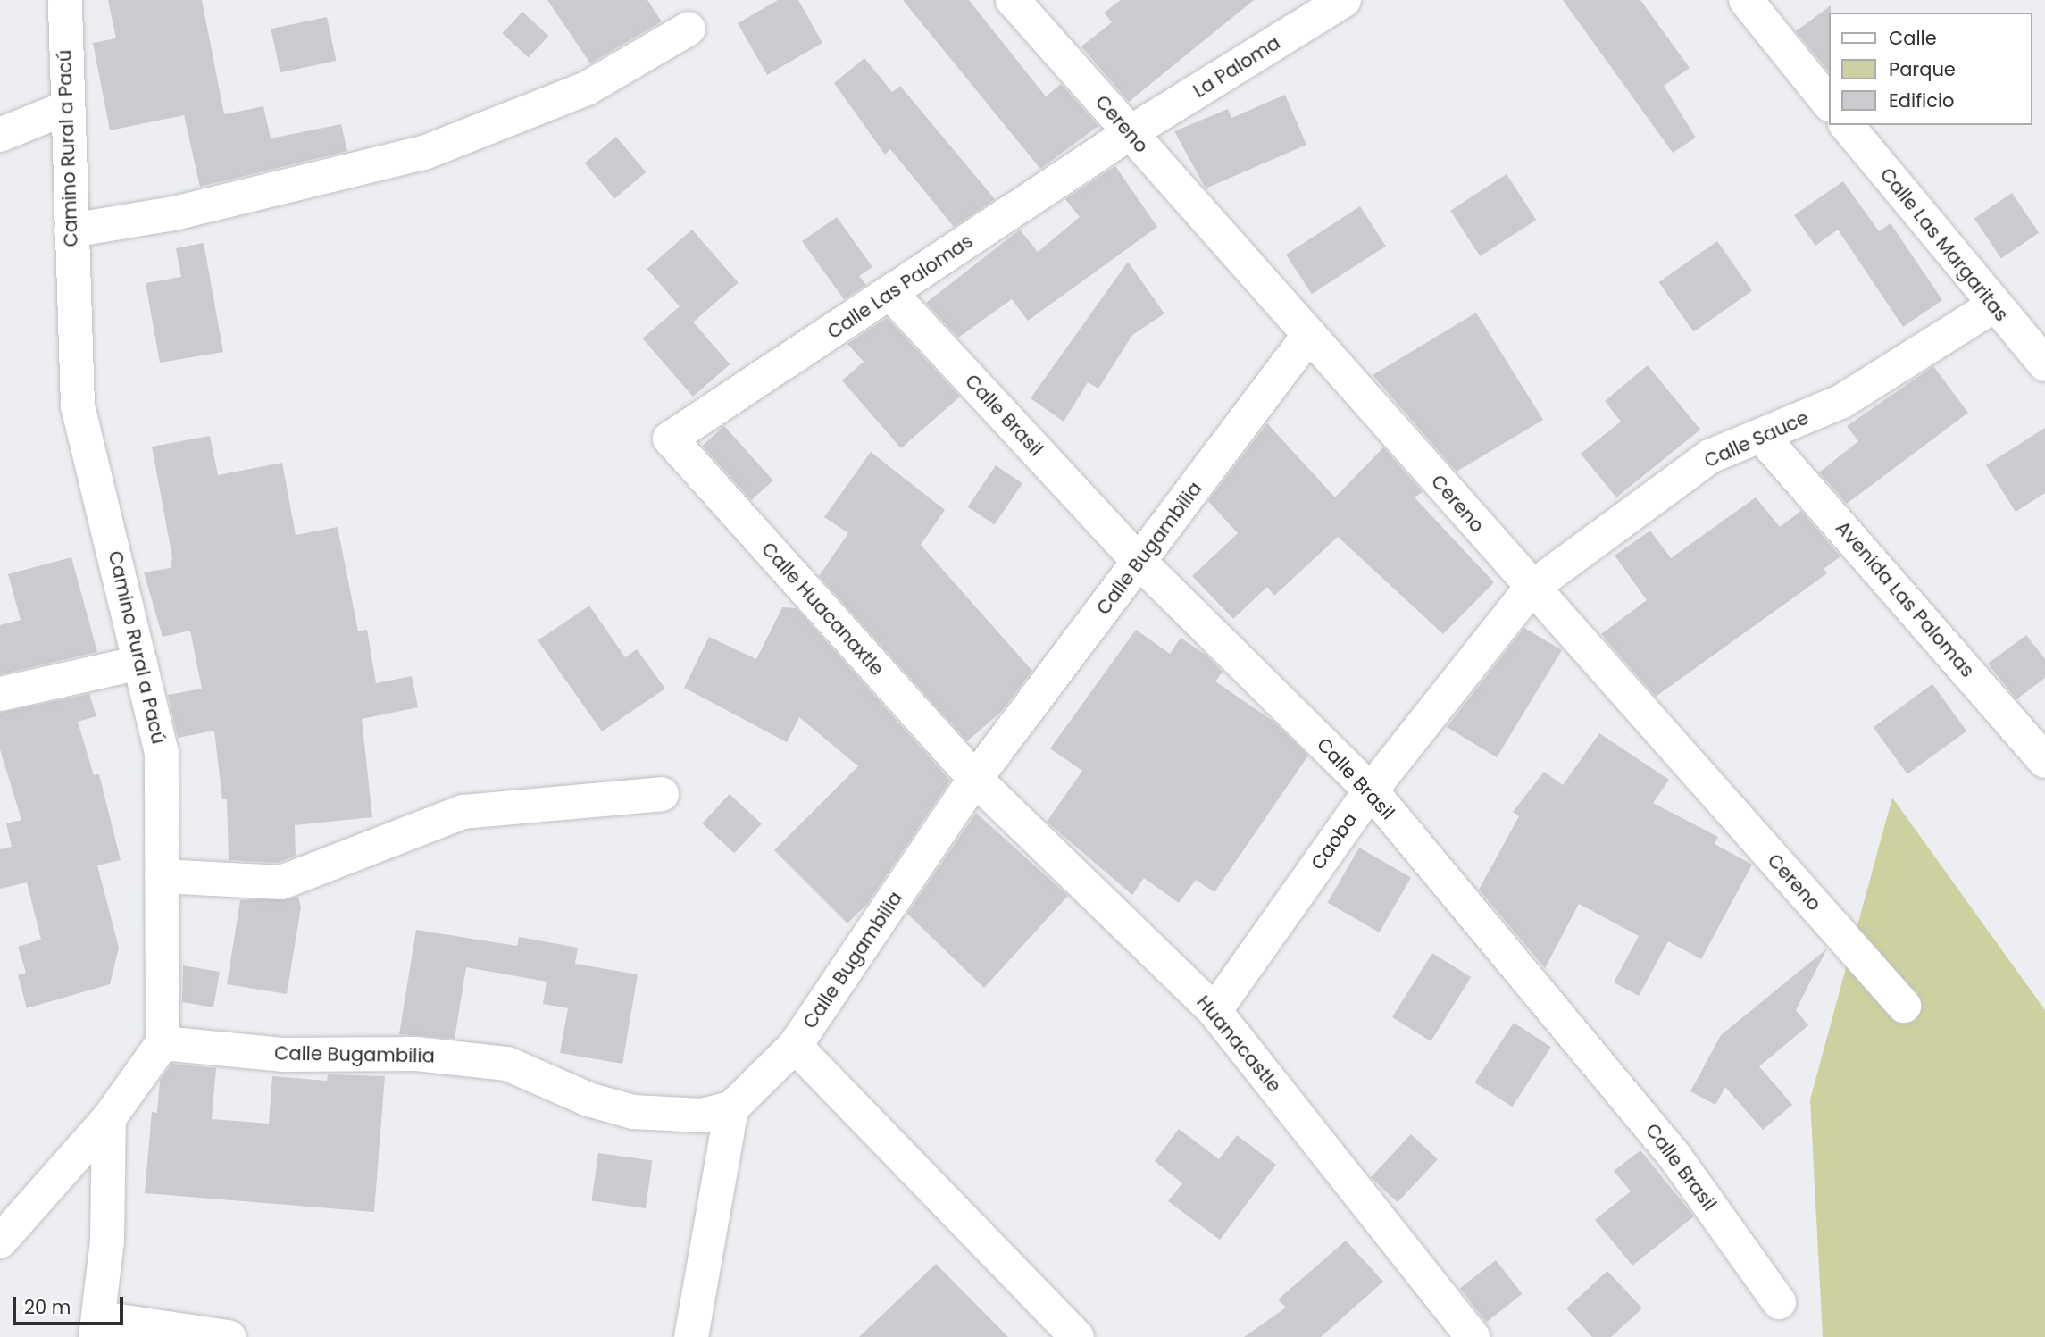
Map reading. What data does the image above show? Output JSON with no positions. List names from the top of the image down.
{
  "streets": {
    "street": [
      "La Paloma",
      "Cereno",
      "Camino Rural a Pacú",
      "Calle Las Margaritas",
      "Calle Las Palomas",
      "Calle Brasil",
      "Calle Sauce",
      "Calle Bugambilia",
      "Avenida Las Palomas",
      "Calle Huacanaxtle",
      "Caoba",
      "Huanacastle"
    ]
  },
  "crossings": [
    ["La Paloma", "Cereno"],
    ["La Paloma", "Calle Las Palomas"],
    ["Cereno", "Calle Las Palomas"],
    ["Cereno", "Calle Sauce"],
    ["Cereno", "Calle Bugambilia"],
    ["Cereno", "Caoba"],
    ["Camino Rural a Pacú", "Calle Bugambilia"],
    ["Calle Las Margaritas", "Calle Sauce"],
    ["Calle Las Palomas", "Calle Brasil"],
    ["Calle Las Palomas", "Calle Huacanaxtle"],
    ["Calle Brasil", "Calle Bugambilia"],
    ["Calle Brasil", "Caoba"],
    ["Calle Sauce", "Avenida Las Palomas"],
    ["Calle Sauce", "Caoba"],
    ["Calle Bugambilia", "Calle Huacanaxtle"],
    ["Calle Bugambilia", "Huanacastle"],
    ["Calle Huacanaxtle", "Huanacastle"],
    ["Caoba", "Huanacastle"]
  ],
  "legend": ["Calle", "Parque", "Edificio"],
  "scale_bar": "20 m"
}
